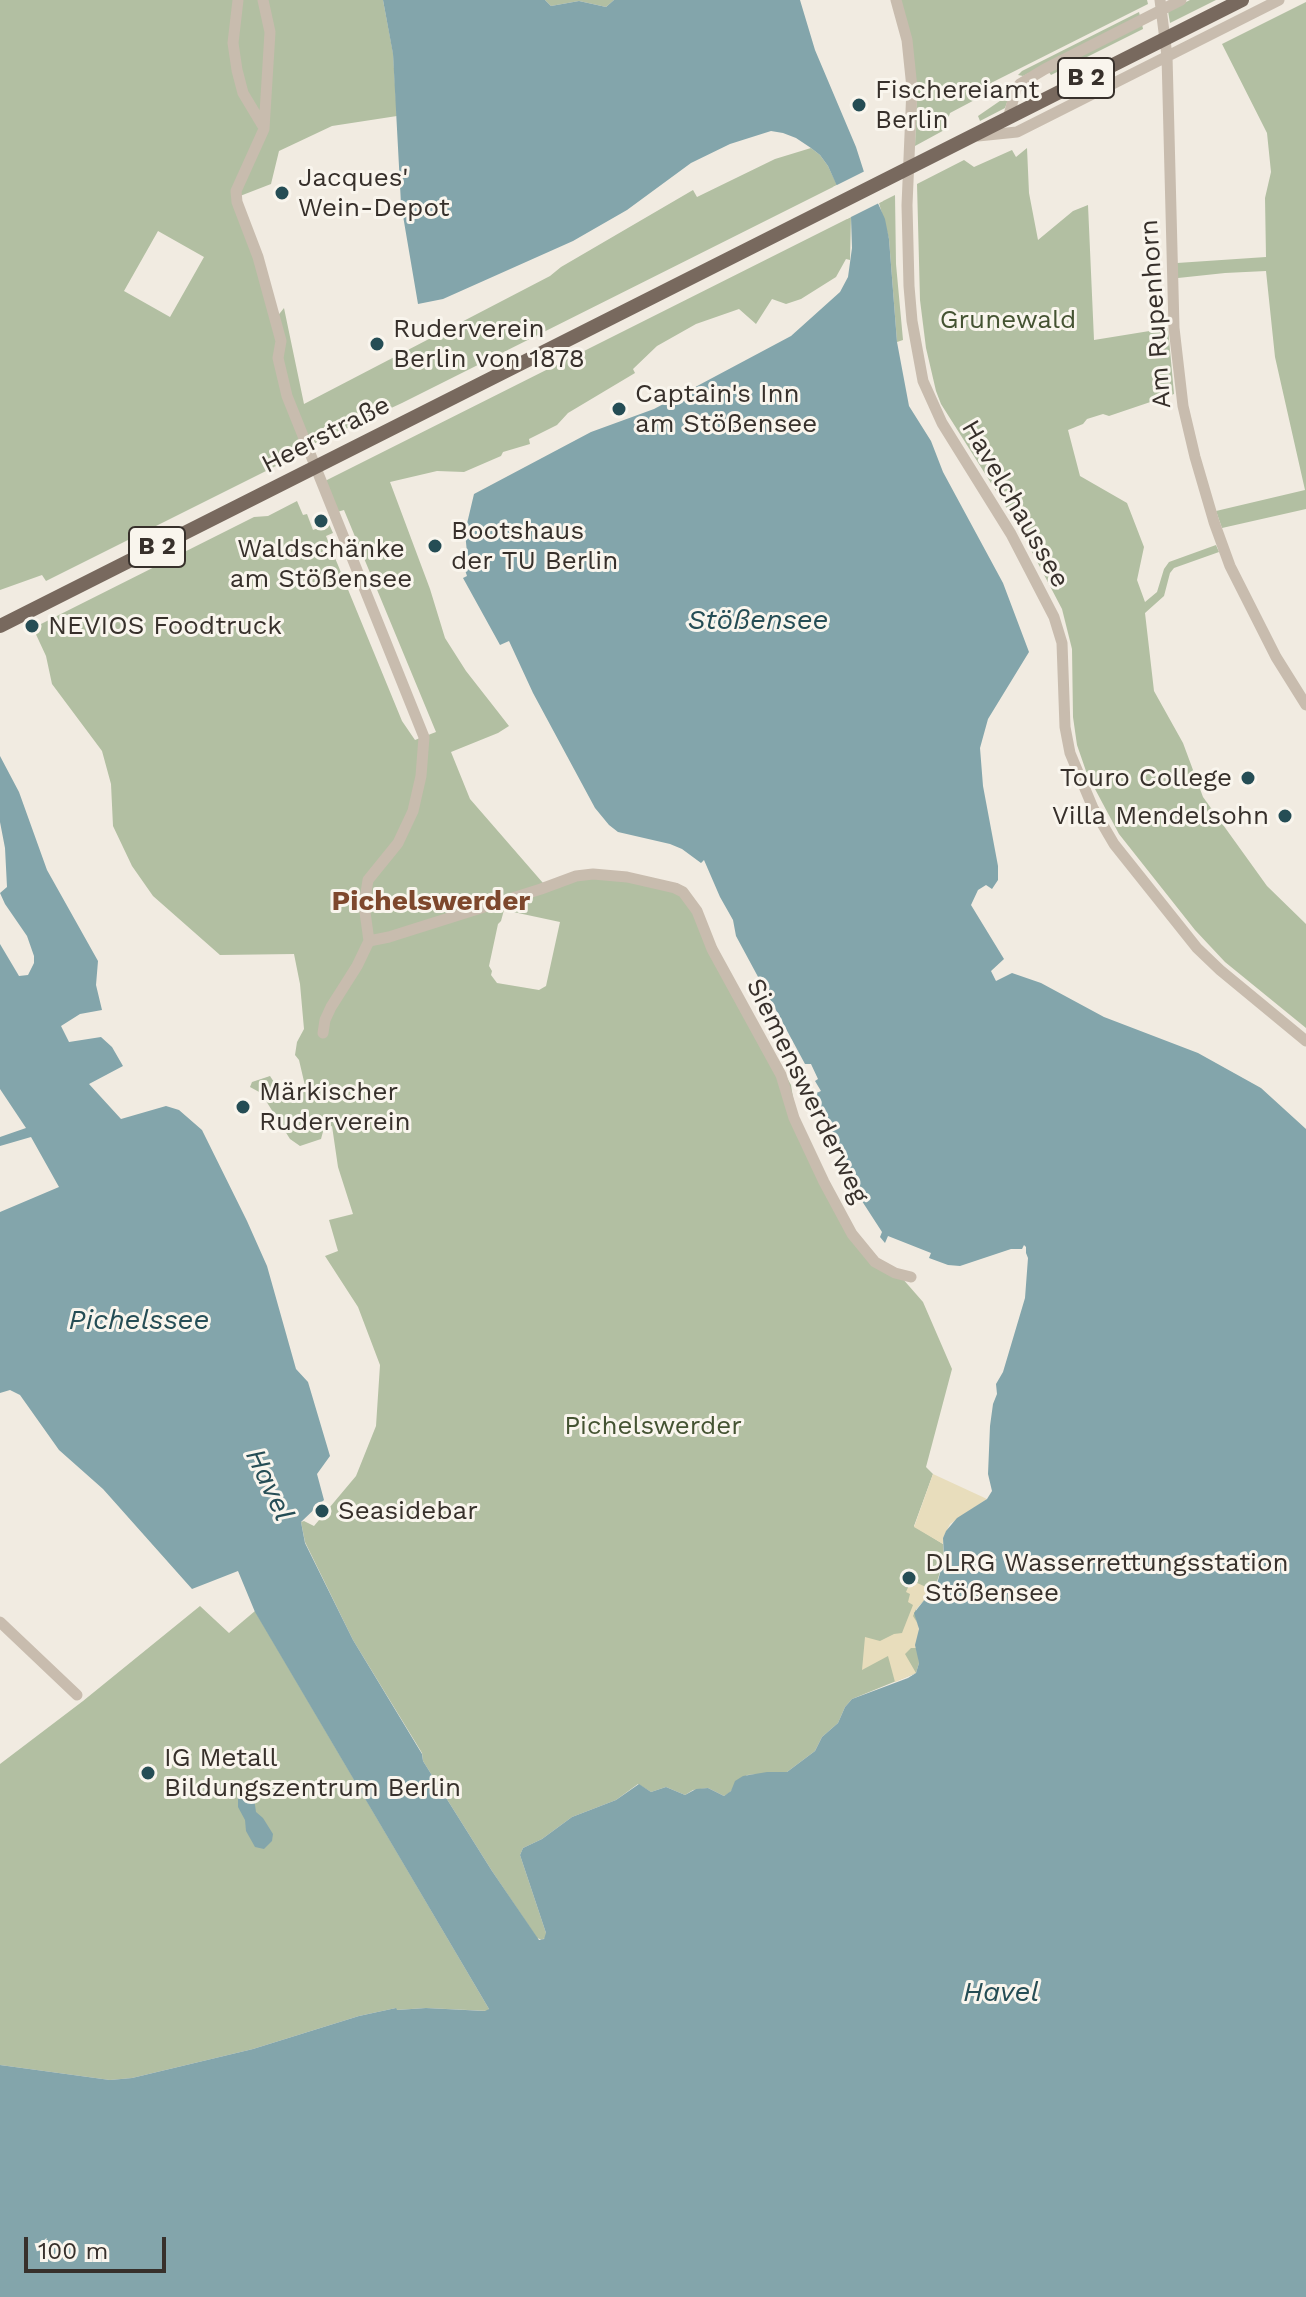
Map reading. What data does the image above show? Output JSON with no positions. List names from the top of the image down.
{
  "streets": {
    "main road": ["B 2", "Heerstraße"],
    "street": ["Am Rupenhorn", "Havelchaussee", "Siemenswerderweg"]
  },
  "crossings": [
    ["Am Rupenhorn", "Heerstraße"]
  ],
  "districts": ["Pichelswerder"],
  "water": ["Stößensee", "Pichelssee", "Havel"],
  "parks": ["Grunewald", "Pichelswerder"],
  "places": [
    "Fischereiamt Berlin",
    "Jacques' Wein-Depot",
    "Ruderverein Berlin von 1878",
    "Captain's Inn am Stößensee",
    "Waldschänke am Stößensee",
    "Bootshaus der TU Berlin",
    "NEVIOS Foodtruck",
    "Touro College",
    "Villa Mendelsohn",
    "Märkischer Ruderverein",
    "Seasidebar",
    "DLRG Wasserrettungsstation Stößensee",
    "IG Metall Bildungszentrum Berlin"
  ],
  "scale_bar": "100 m"
}
